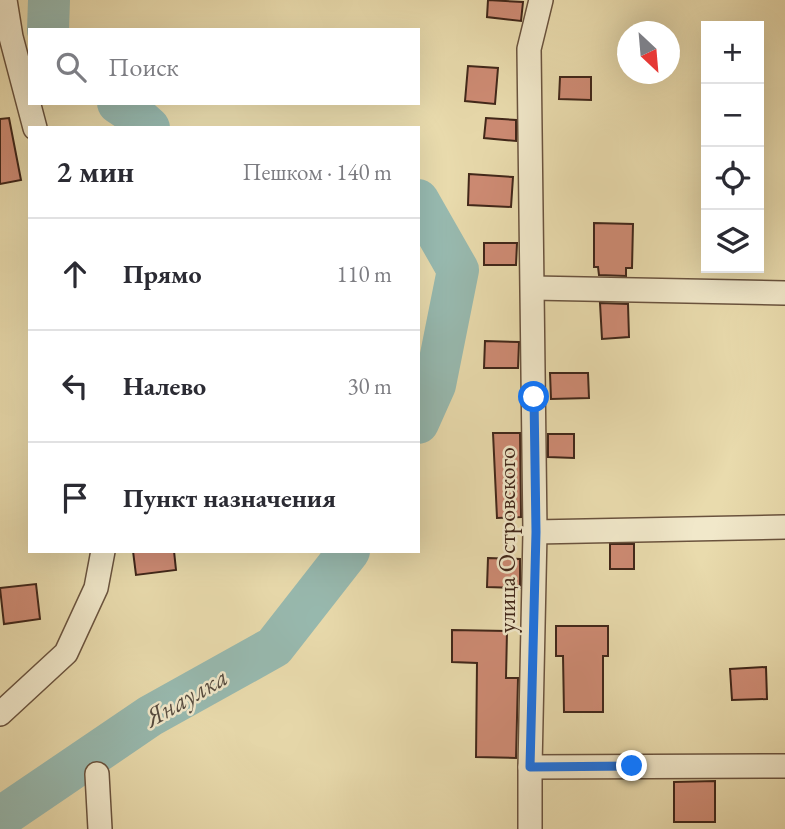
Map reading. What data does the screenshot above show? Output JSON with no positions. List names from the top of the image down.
{
  "streets": {
    "street": ["улица Островского"]
  },
  "water": ["Янаулка"],
  "north": "bottom right",
  "page": {
    "map_buttons": ["+", "−"],
    "search": "Поиск",
    "heading": ["2 мин", "Пешком · 140 m"],
    "list": [
      ["Прямо", "110 m"],
      ["Налево", "30 m"],
      "Пункт назначения"
    ]
  }
}
